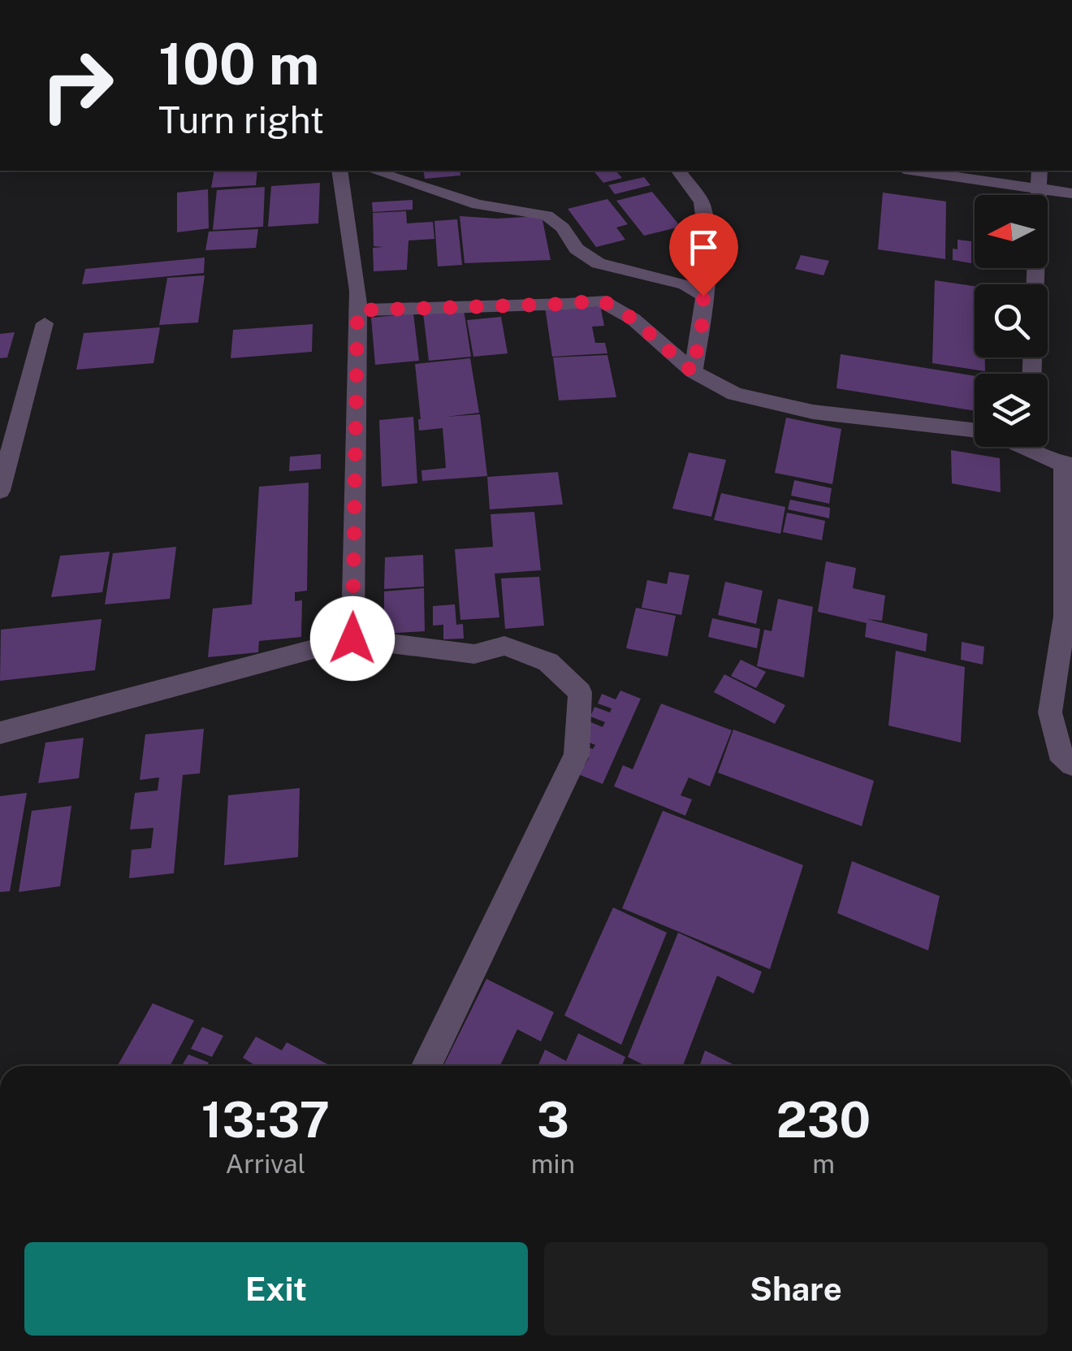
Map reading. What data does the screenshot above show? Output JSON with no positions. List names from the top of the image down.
{
  "north": "left",
  "page": {
    "turn": ["100 m", "Turn right"],
    "eta": [
      "13:37",
      "Arrival",
      "3",
      "min",
      "230",
      "m"
    ],
    "buttons": ["Exit", "Share"]
  }
}
